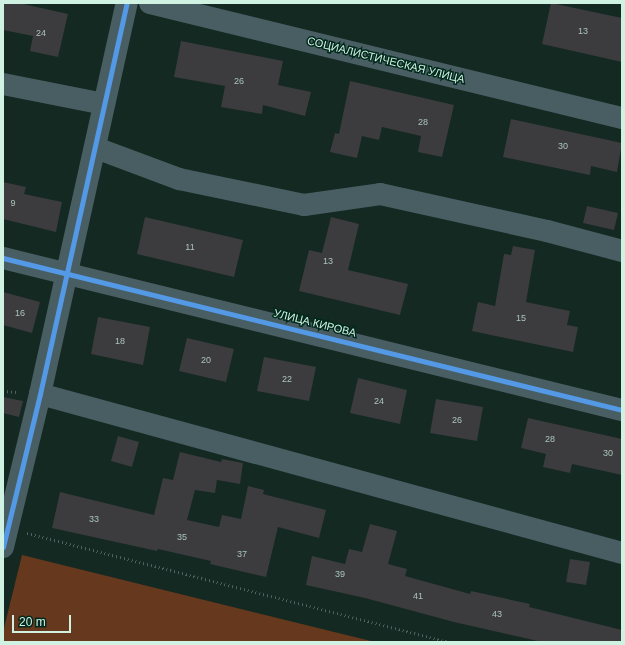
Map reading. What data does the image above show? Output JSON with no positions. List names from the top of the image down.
{
  "streets": {
    "street": ["СОЦИАЛИСТИЧЕСКАЯ УЛИЦА", "УЛИЦА КИРОВА"]
  },
  "house_numbers": [
    "13",
    "24",
    "26",
    "28",
    "30",
    "9",
    "11",
    "13",
    "16",
    "15",
    "18",
    "20",
    "22",
    "24",
    "26",
    "28",
    "30",
    "33",
    "35",
    "37",
    "39",
    "41",
    "43"
  ],
  "scale_bar": "20 m"
}
